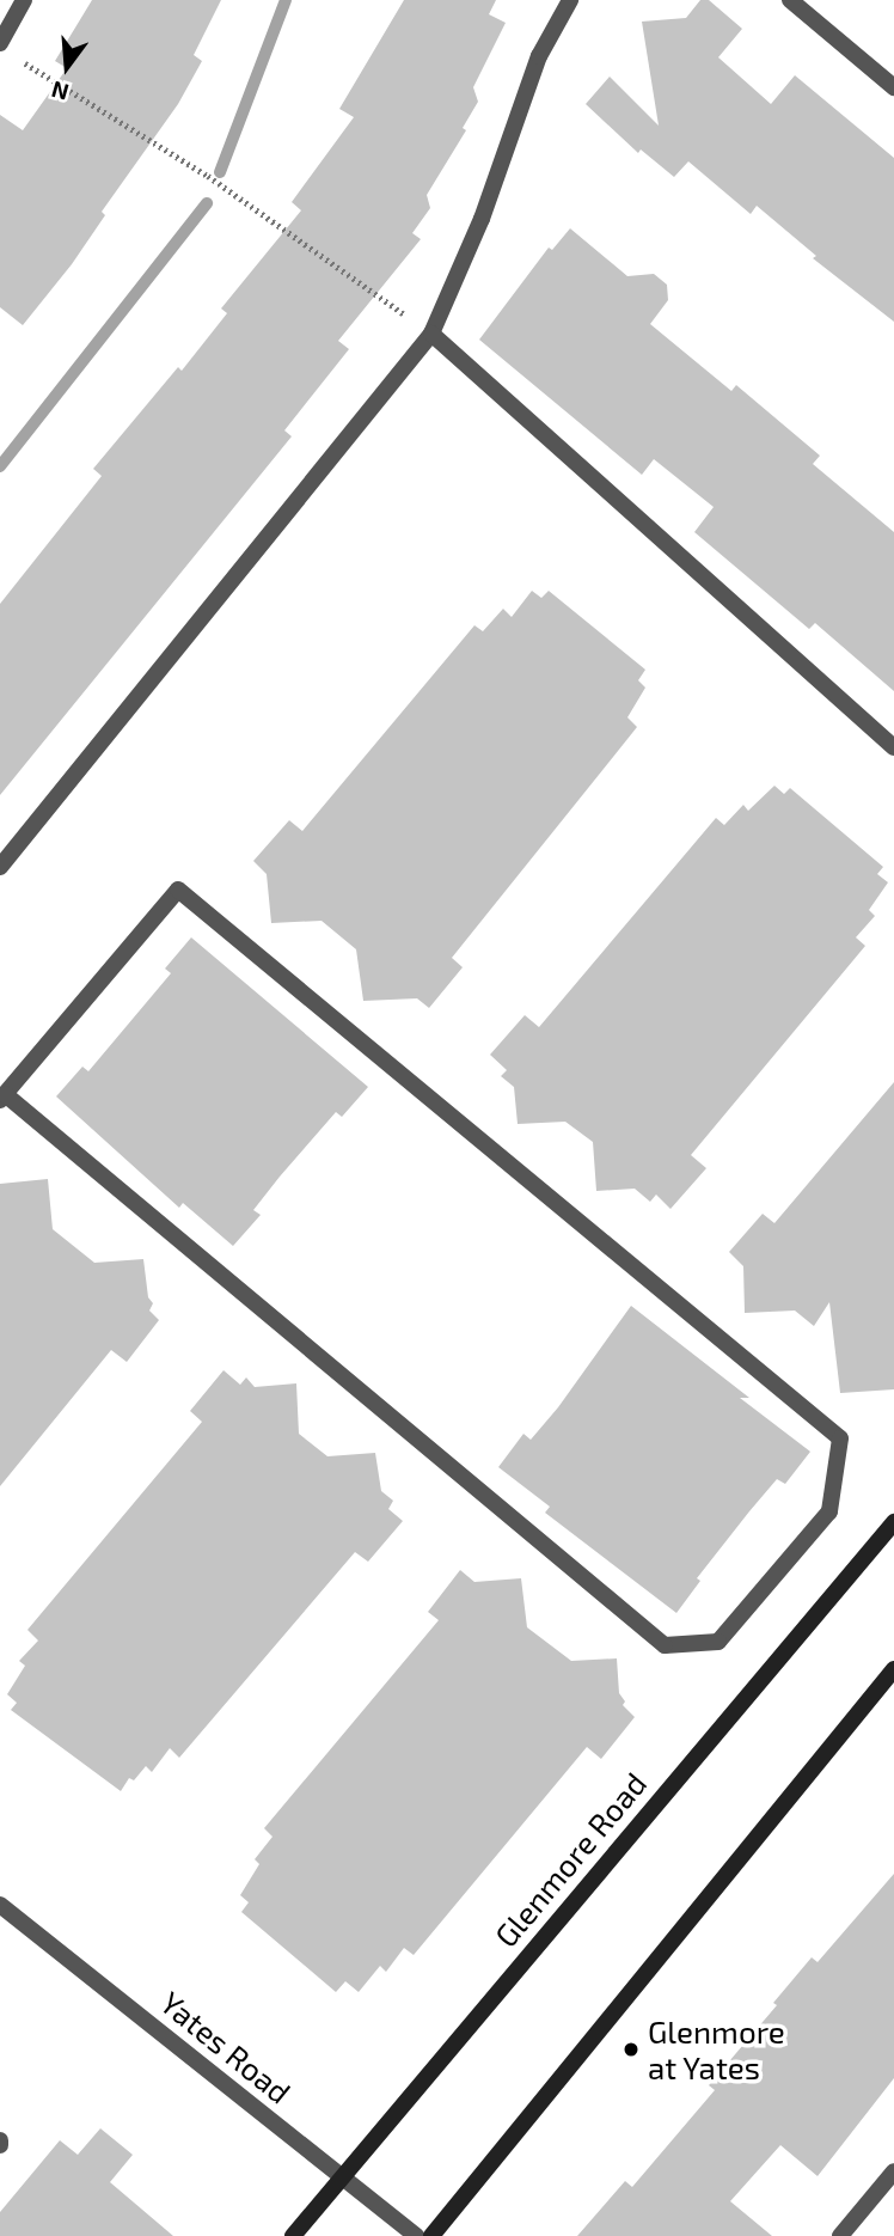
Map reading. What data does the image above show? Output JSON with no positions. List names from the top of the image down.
{
  "streets": {
    "main road": ["Glenmore Road"],
    "street": ["Yates Road"]
  },
  "crossings": [
    ["Glenmore Road", "Yates Road"]
  ],
  "places": ["Glenmore at Yates"],
  "north": "bottom"
}
